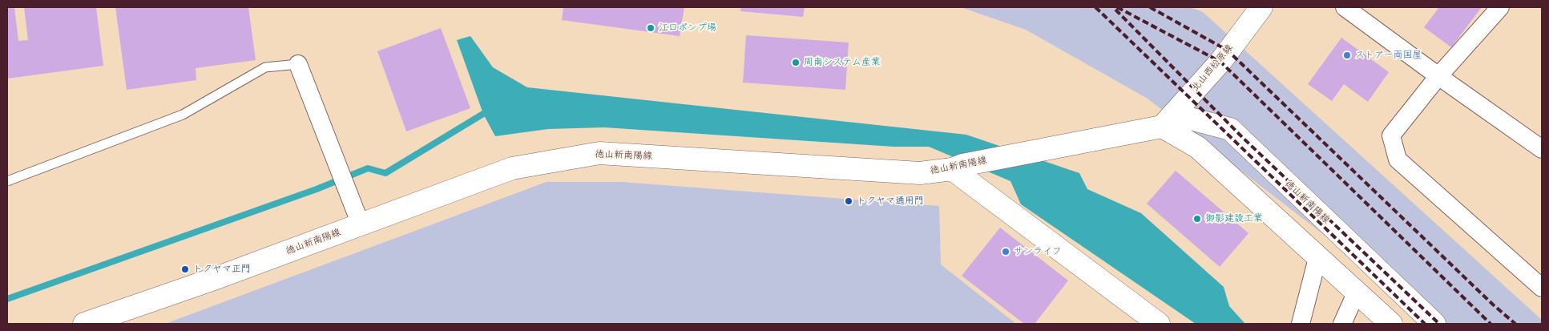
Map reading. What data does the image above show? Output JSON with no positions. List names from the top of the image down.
{
  "streets": {
    "main road": ["北山西松原線", "徳山新南陽線"]
  },
  "crossings": [
    ["北山西松原線", "徳山新南陽線"]
  ],
  "places": [
    "江口ポンプ場",
    "ストアー両国屋",
    "周南システム産業",
    "トクヤマ通用門",
    "御影建設工業",
    "サンライフ",
    "トクヤマ正門"
  ]
}
